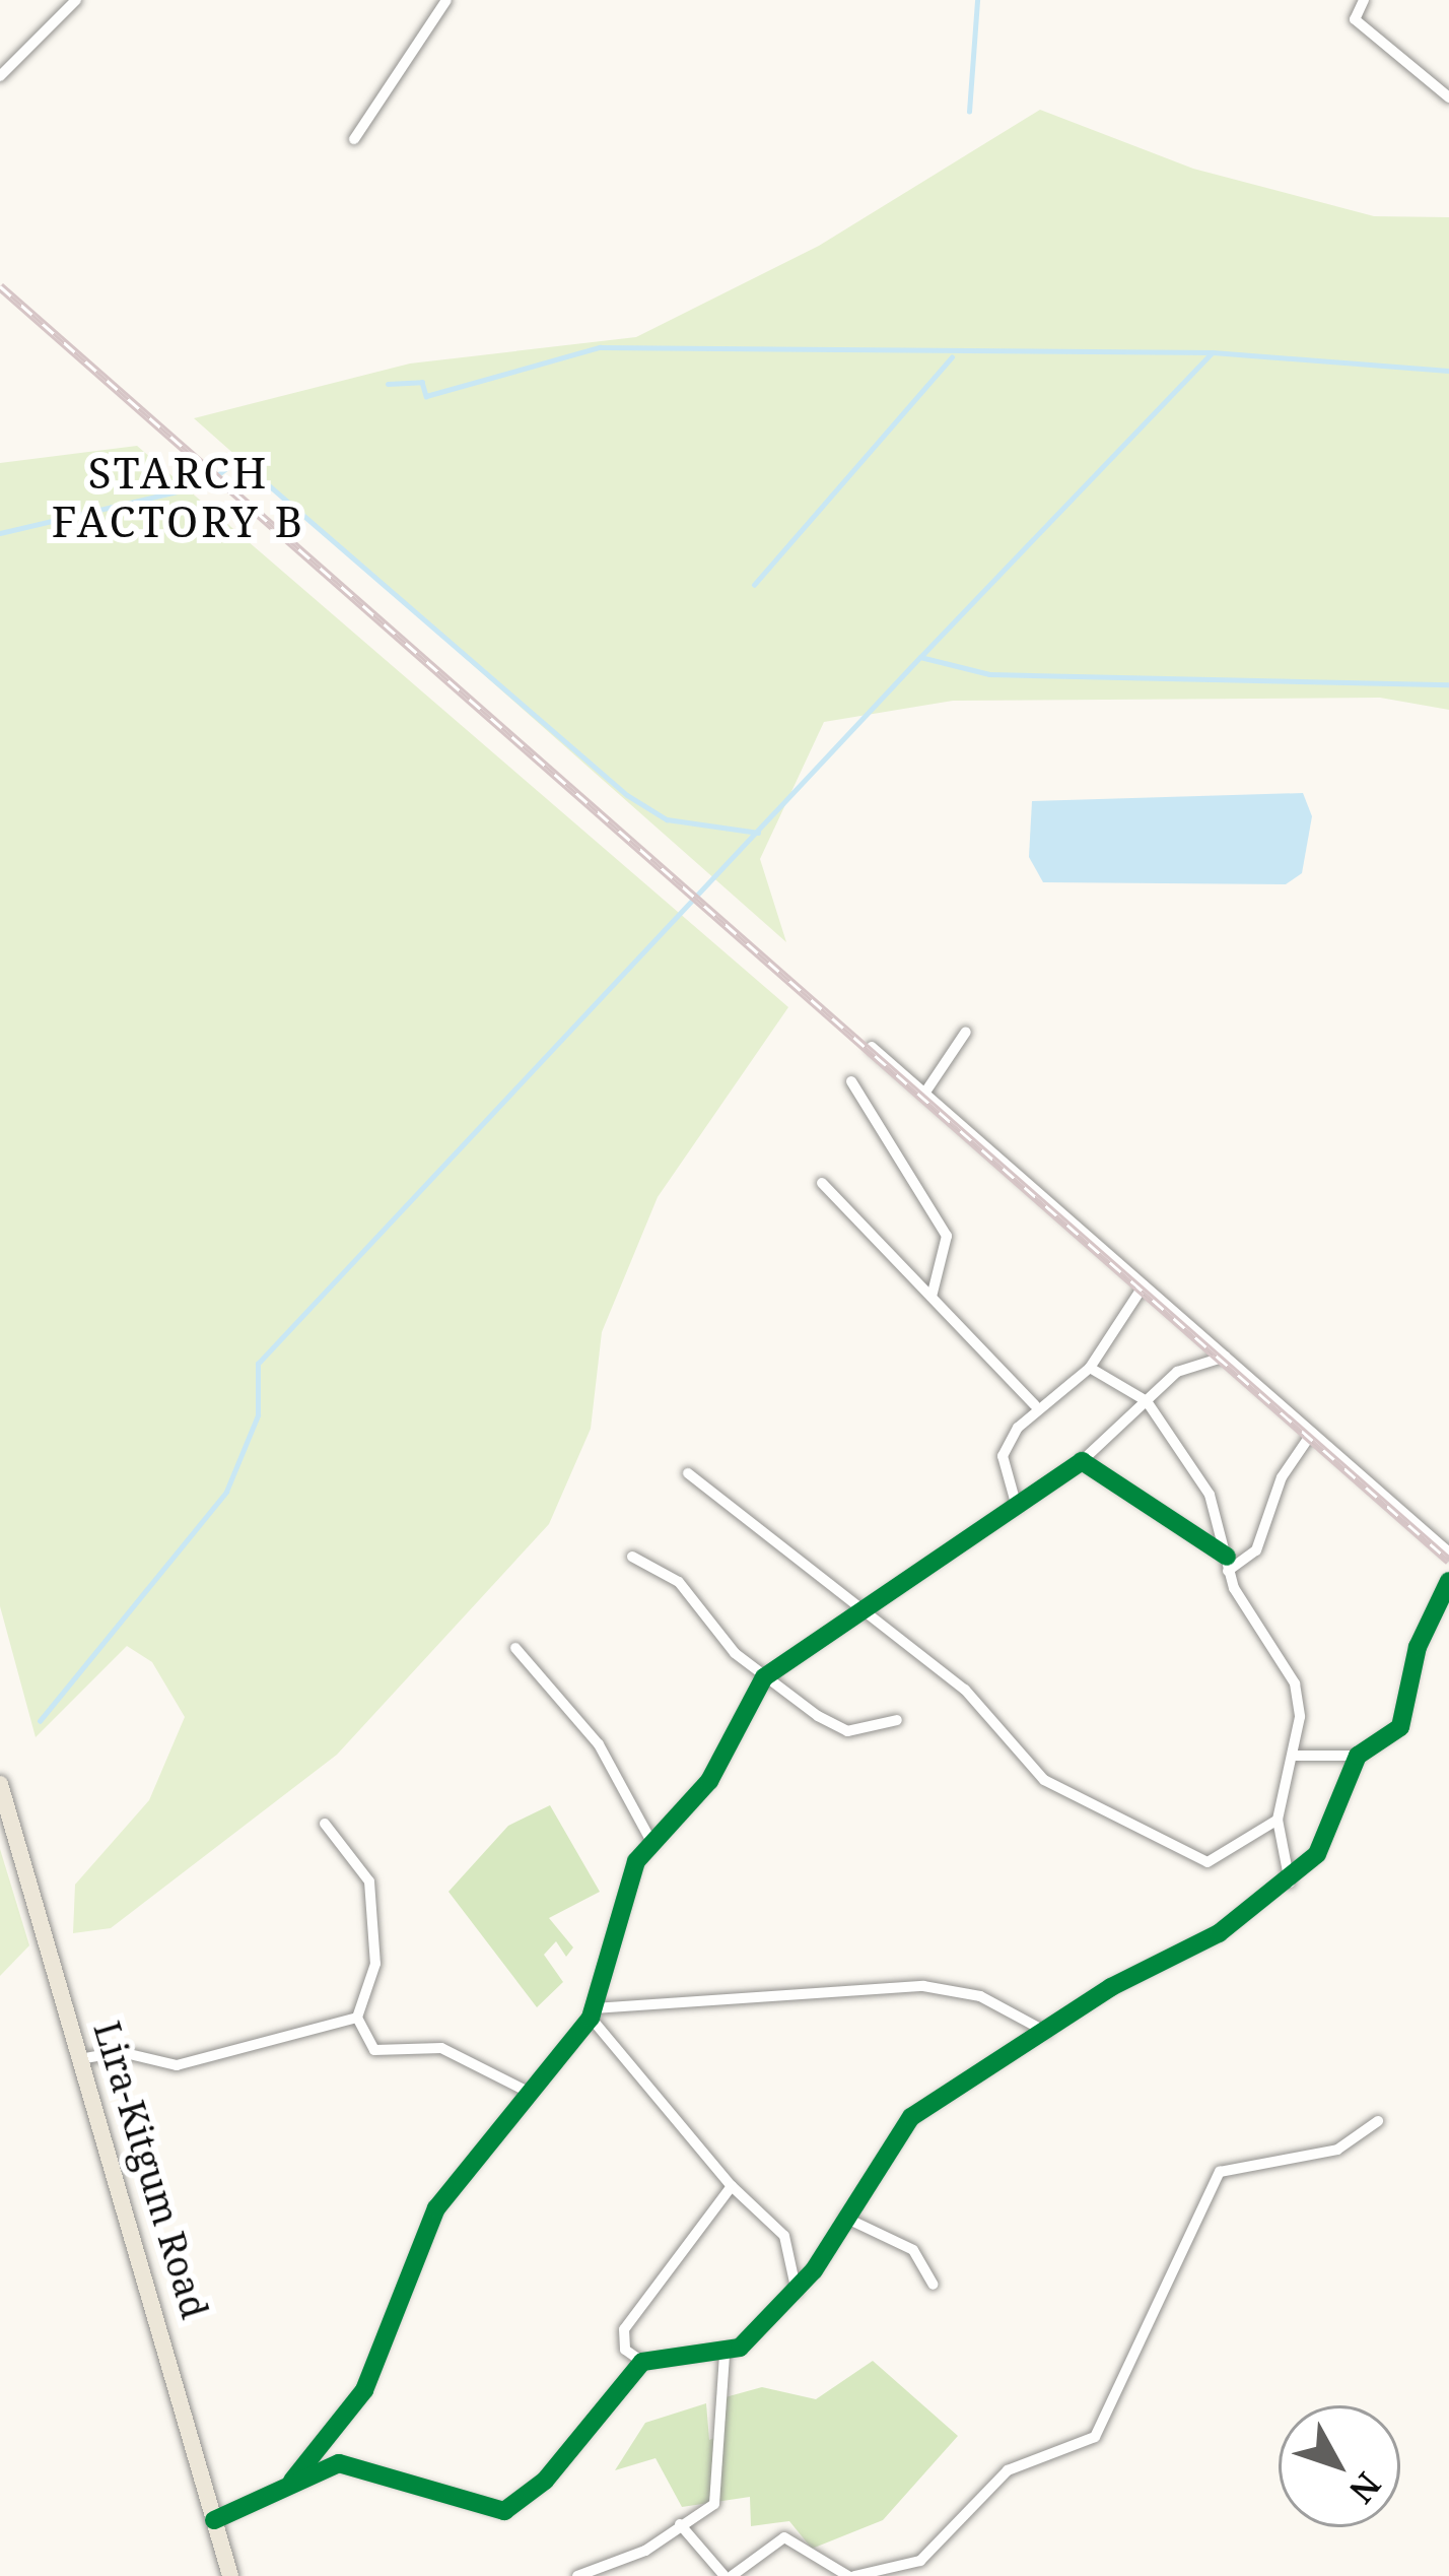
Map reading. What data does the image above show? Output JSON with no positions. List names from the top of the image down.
{
  "streets": {
    "main road": ["Lira-Kitgum Road"]
  },
  "districts": ["STARCH FACTORY B"],
  "north": "bottom right"
}
